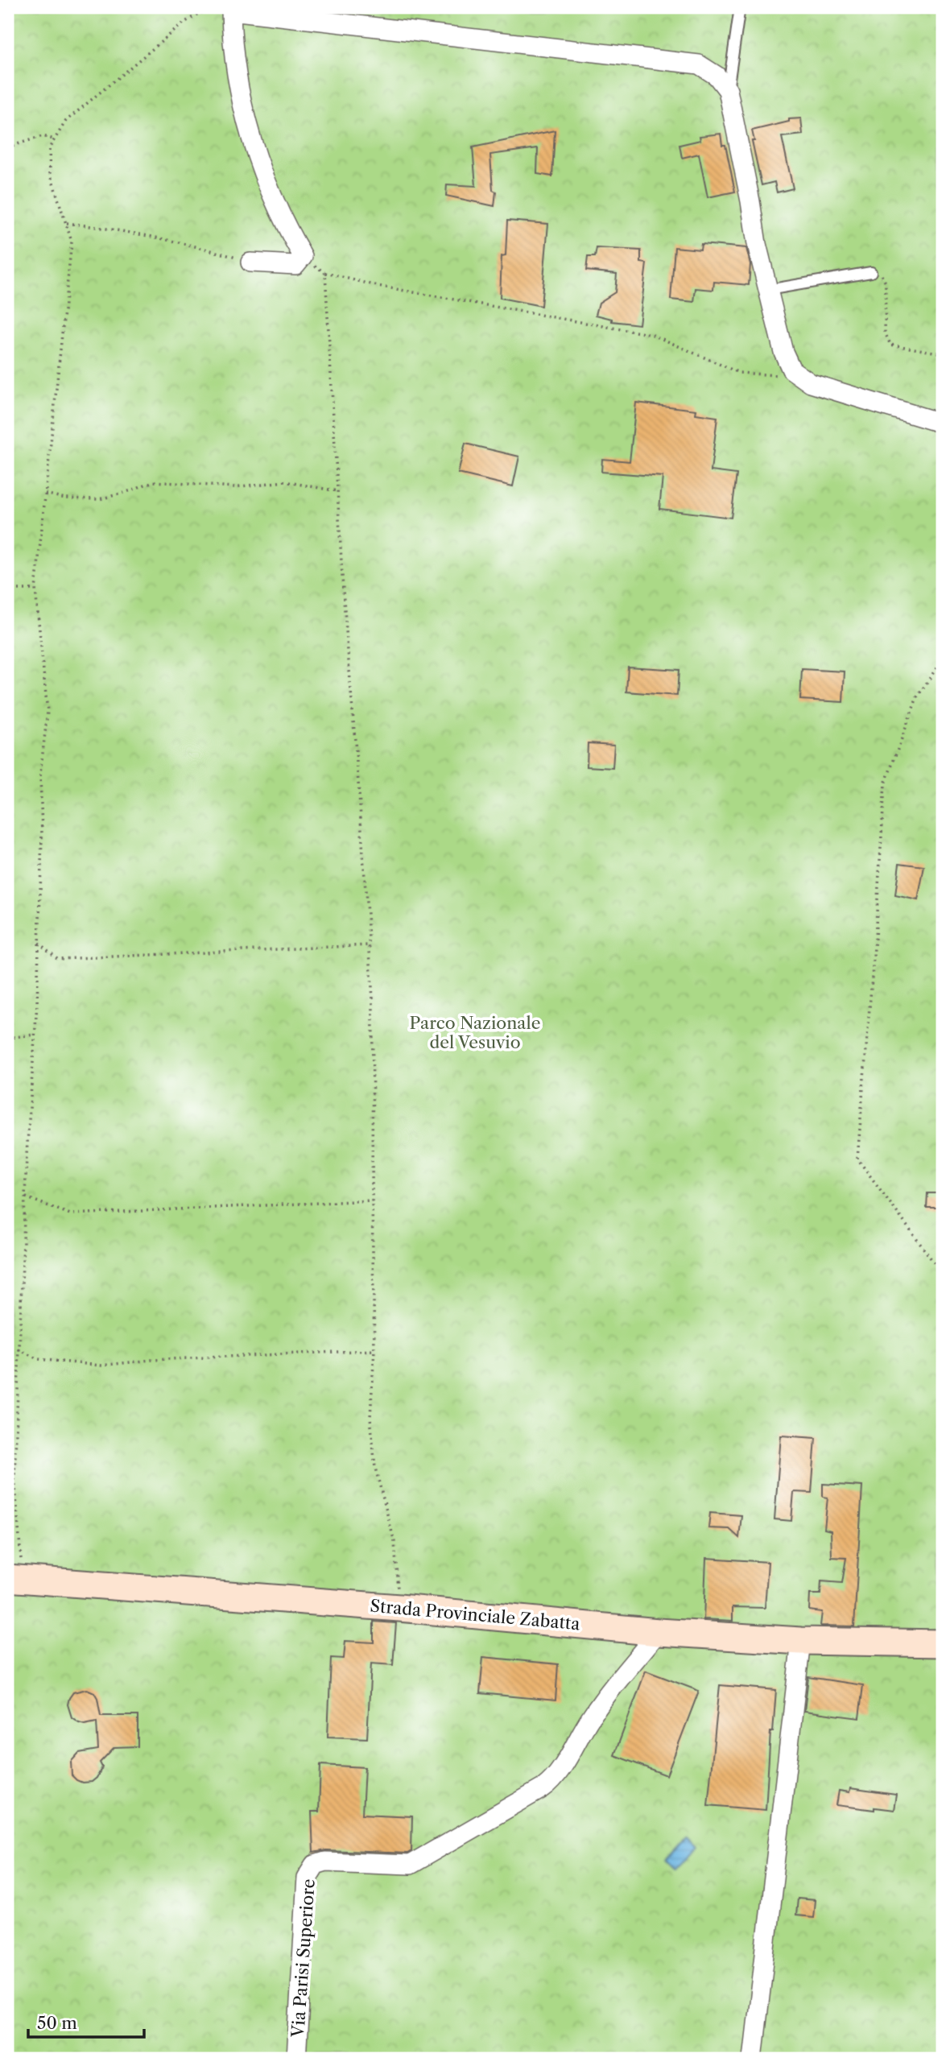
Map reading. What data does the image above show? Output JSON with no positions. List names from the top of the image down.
{
  "streets": {
    "street": ["Strada Provinciale Zabatta", "Via Parisi Superiore"]
  },
  "crossings": [
    ["Strada Provinciale Zabatta", "Via Parisi Superiore"]
  ],
  "parks": ["Parco Nazionale del Vesuvio"],
  "scale_bar": "50 m"
}
